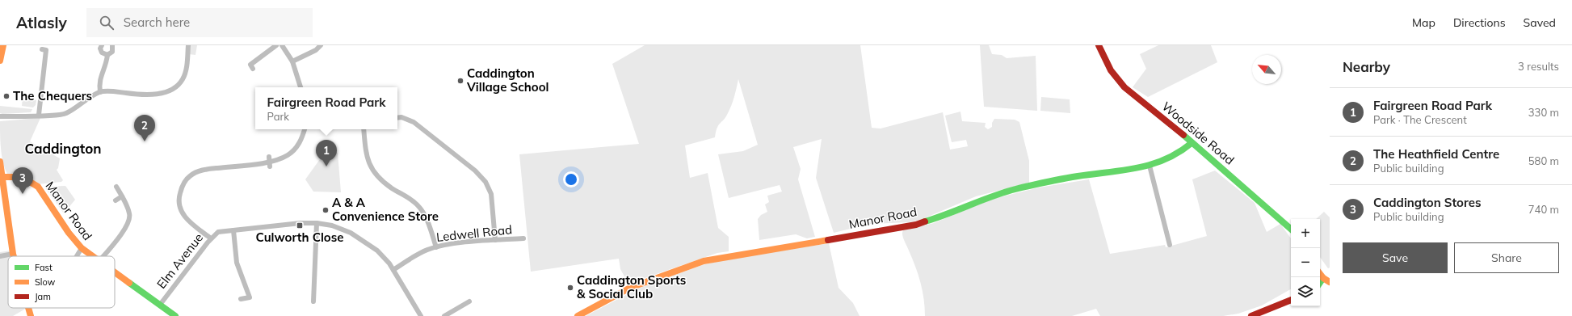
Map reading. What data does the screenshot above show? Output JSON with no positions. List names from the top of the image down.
{
  "streets": {
    "street": [
      "Woodside Road",
      "Manor Road",
      "Ledwell Road",
      "Elm Avenue"
    ]
  },
  "crossings": [
    ["Woodside Road", "Manor Road"],
    ["Manor Road", "Elm Avenue"],
    ["Ledwell Road", "Elm Avenue"]
  ],
  "districts": ["Caddington"],
  "places": {
    "other": [
      "Caddington Village School",
      "The Chequers",
      "A & A Convenience Store",
      "Caddington Sports & Social Club"
    ],
    "transit": ["Culworth Close"]
  },
  "legend": ["Fast", "Slow", "Jam"],
  "north": "top left",
  "page": {
    "header": "Atlasly",
    "search": "Search here",
    "nav": ["Map", "Directions", "Saved"],
    "heading": ["Nearby", "3 results"],
    "popup": ["Fairgreen Road Park", "Park"],
    "list": [
      {
        "mark": "1",
        "name": "Fairgreen Road Park",
        "note": "Park · The Crescent",
        "value": "330 m"
      },
      {
        "mark": "2",
        "name": "The Heathfield Centre",
        "note": "Public building",
        "value": "580 m"
      },
      {
        "mark": "3",
        "name": "Caddington Stores",
        "note": "Public building",
        "value": "740 m"
      }
    ],
    "pins": ["2", "1", "3"],
    "map_buttons": ["+", "−"],
    "buttons": ["Save", "Share"]
  }
}
